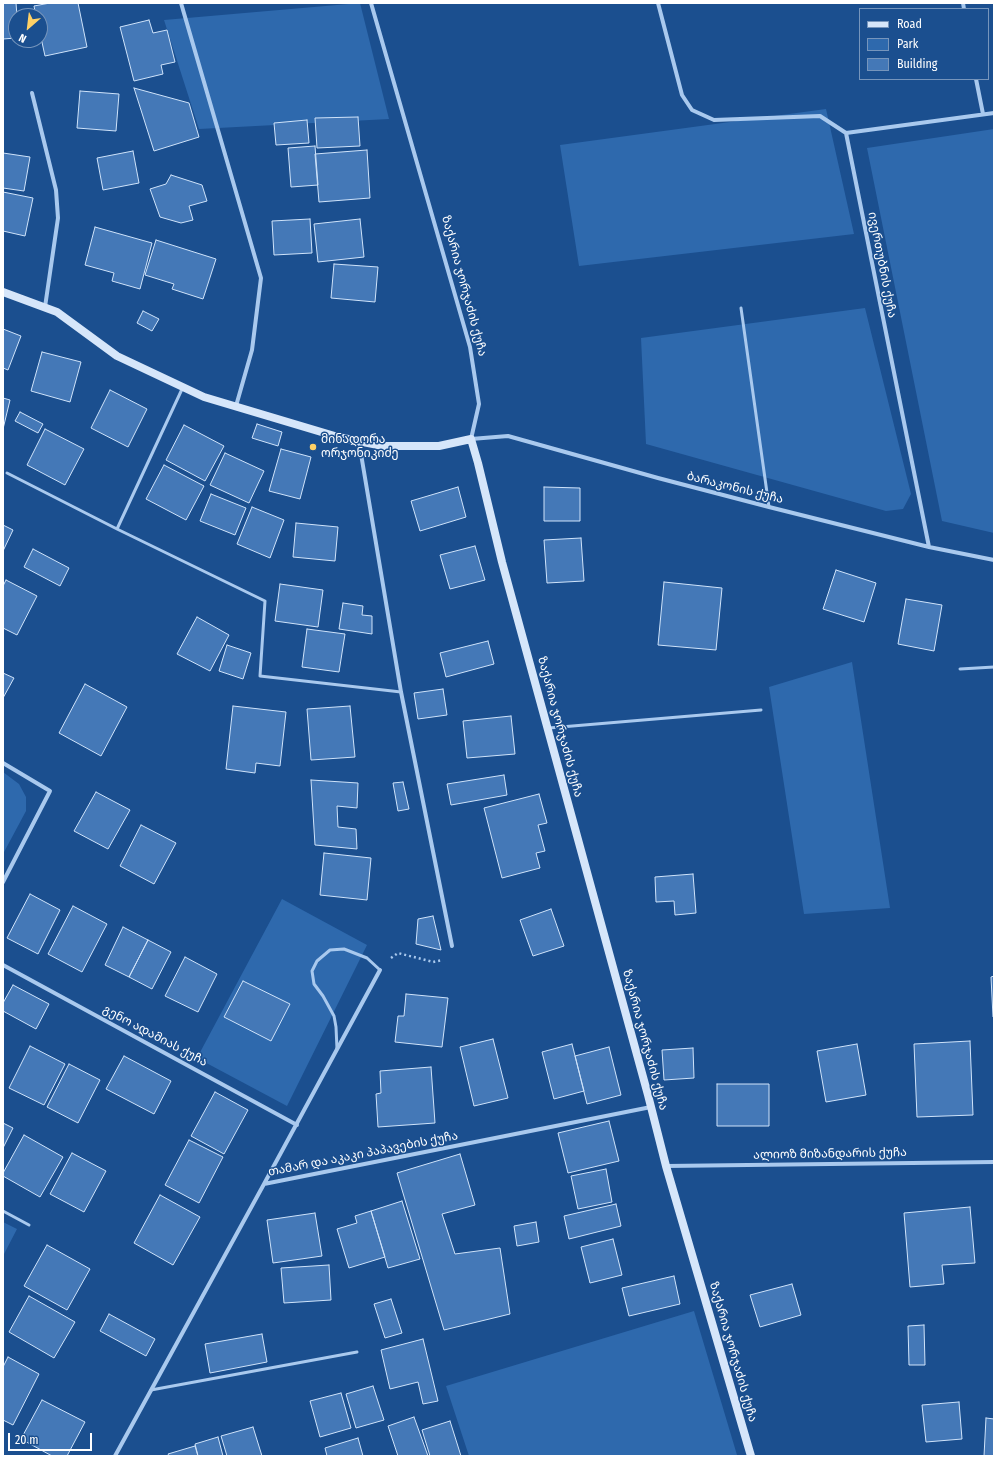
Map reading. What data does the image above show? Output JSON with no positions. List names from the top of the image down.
{
  "streets": {
    "street": [
      "ივერთუბნის ქუჩა",
      "ზაქარია ჯორჯაძის ქუჩა",
      "ბარაკონის ქუჩა",
      "გენო ადამიას ქუჩა",
      "თამარ და აკაკი პაპავების ქუჩა",
      "ალიოზ მიზანდარის ქუჩა"
    ]
  },
  "crossings": [
    ["ივერთუბნის ქუჩა", "ბარაკონის ქუჩა"],
    ["ზაქარია ჯორჯაძის ქუჩა", "ბარაკონის ქუჩა"],
    ["ზაქარია ჯორჯაძის ქუჩა", "თამარ და აკაკი პაპავების ქუჩა"],
    ["ზაქარია ჯორჯაძის ქუჩა", "ალიოზ მიზანდარის ქუჩა"]
  ],
  "places": ["მინადორა ორჯონიკიძე"],
  "legend": ["Road", "Park", "Building"],
  "scale_bar": "20 m",
  "north": "bottom left"
}
